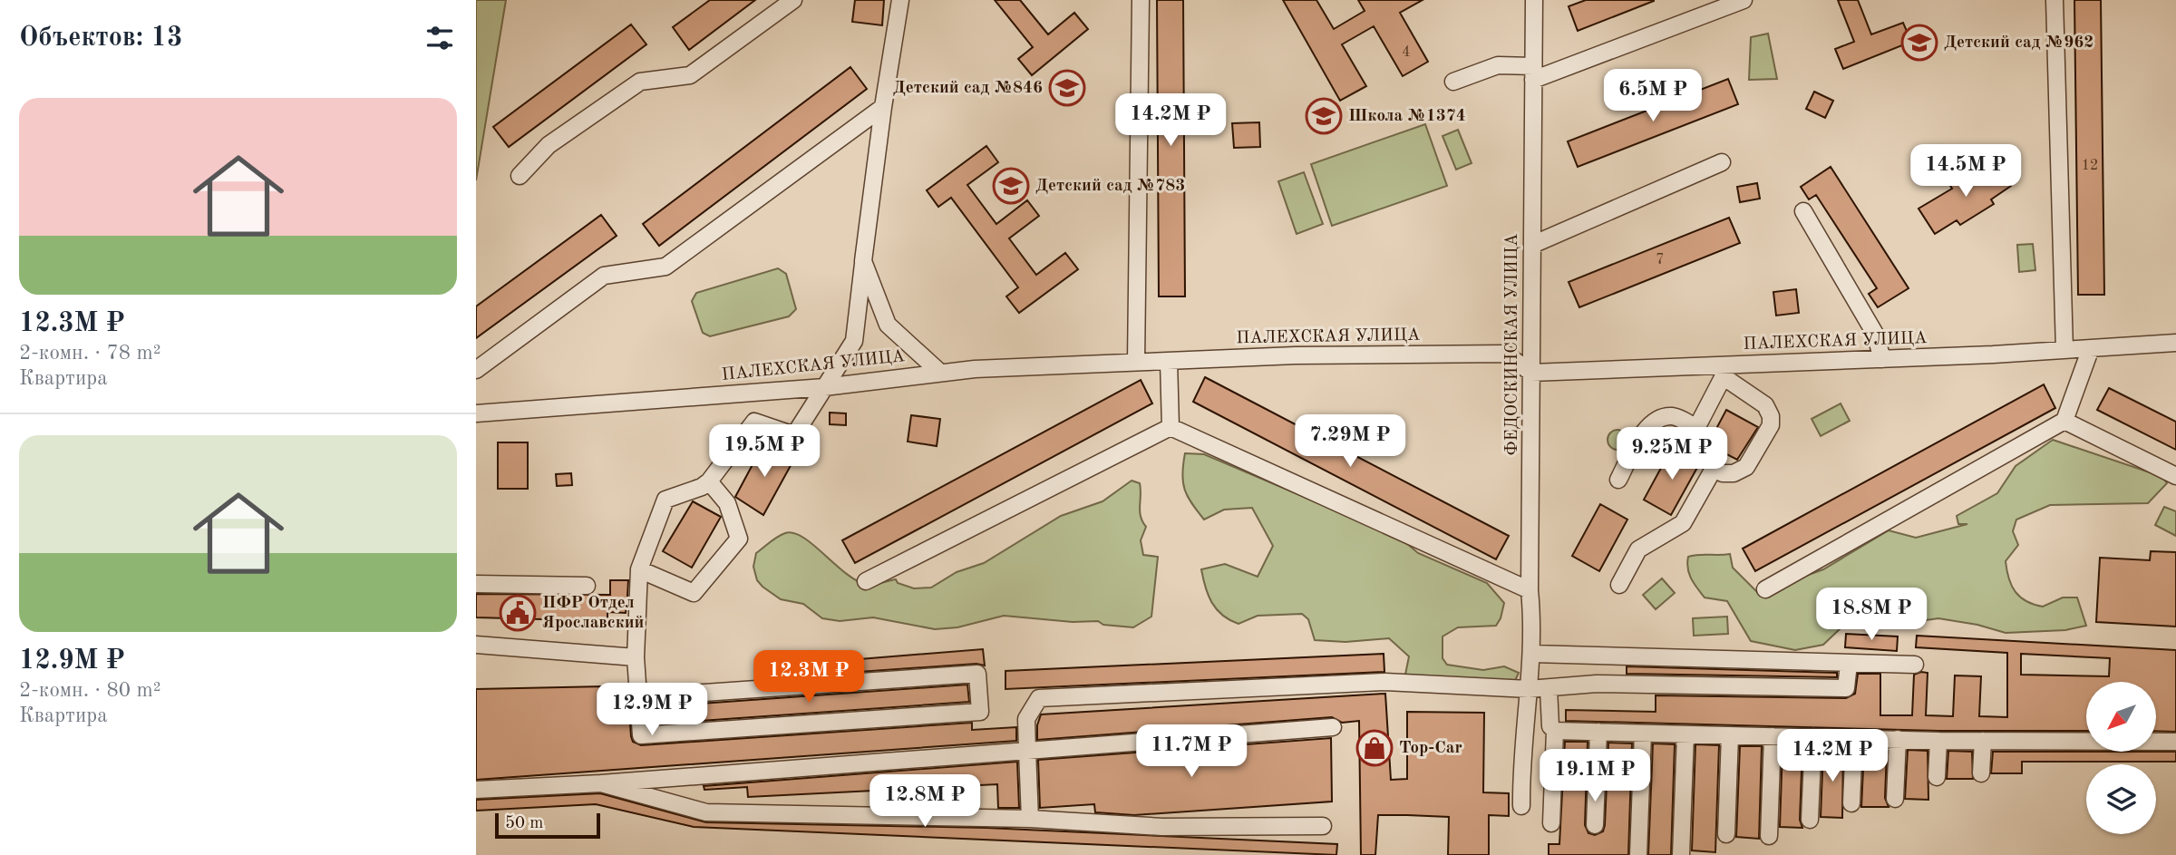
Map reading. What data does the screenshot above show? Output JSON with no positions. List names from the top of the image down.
{
  "streets": {
    "street": ["ПАЛЕХСКАЯ УЛИЦА", "ФЕДОСКИНСКАЯ УЛИЦА"]
  },
  "crossings": [
    ["ПАЛЕХСКАЯ УЛИЦА", "ФЕДОСКИНСКАЯ УЛИЦА"]
  ],
  "places": {
    "school or university": [
      "Детский сад №962",
      "Детский сад №846",
      "Школа №1374",
      "Детский сад №783"
    ],
    "public building": ["ПФР Отдел Ярославский"],
    "shop": ["Top-Car"]
  },
  "house_numbers": ["4", "12", "7"],
  "scale_bar": "50 m",
  "north": "bottom left",
  "page": {
    "heading": "Объектов: 13",
    "price": [
      "6.5M ₽",
      "14.2M ₽",
      "14.5M ₽",
      "7.29M ₽",
      "19.5M ₽",
      "9.25M ₽",
      "18.8M ₽",
      "12.3M ₽",
      "12.9M ₽",
      "11.7M ₽",
      "14.2M ₽",
      "19.1M ₽",
      "12.8M ₽"
    ],
    "list": [
      {
        "name": "12.3M ₽",
        "note": "2-комн. · 78 m² · Квартира"
      },
      {
        "name": "12.9M ₽",
        "note": "2-комн. · 80 m² · Квартира"
      }
    ],
    "scale": "50 m"
  }
}
